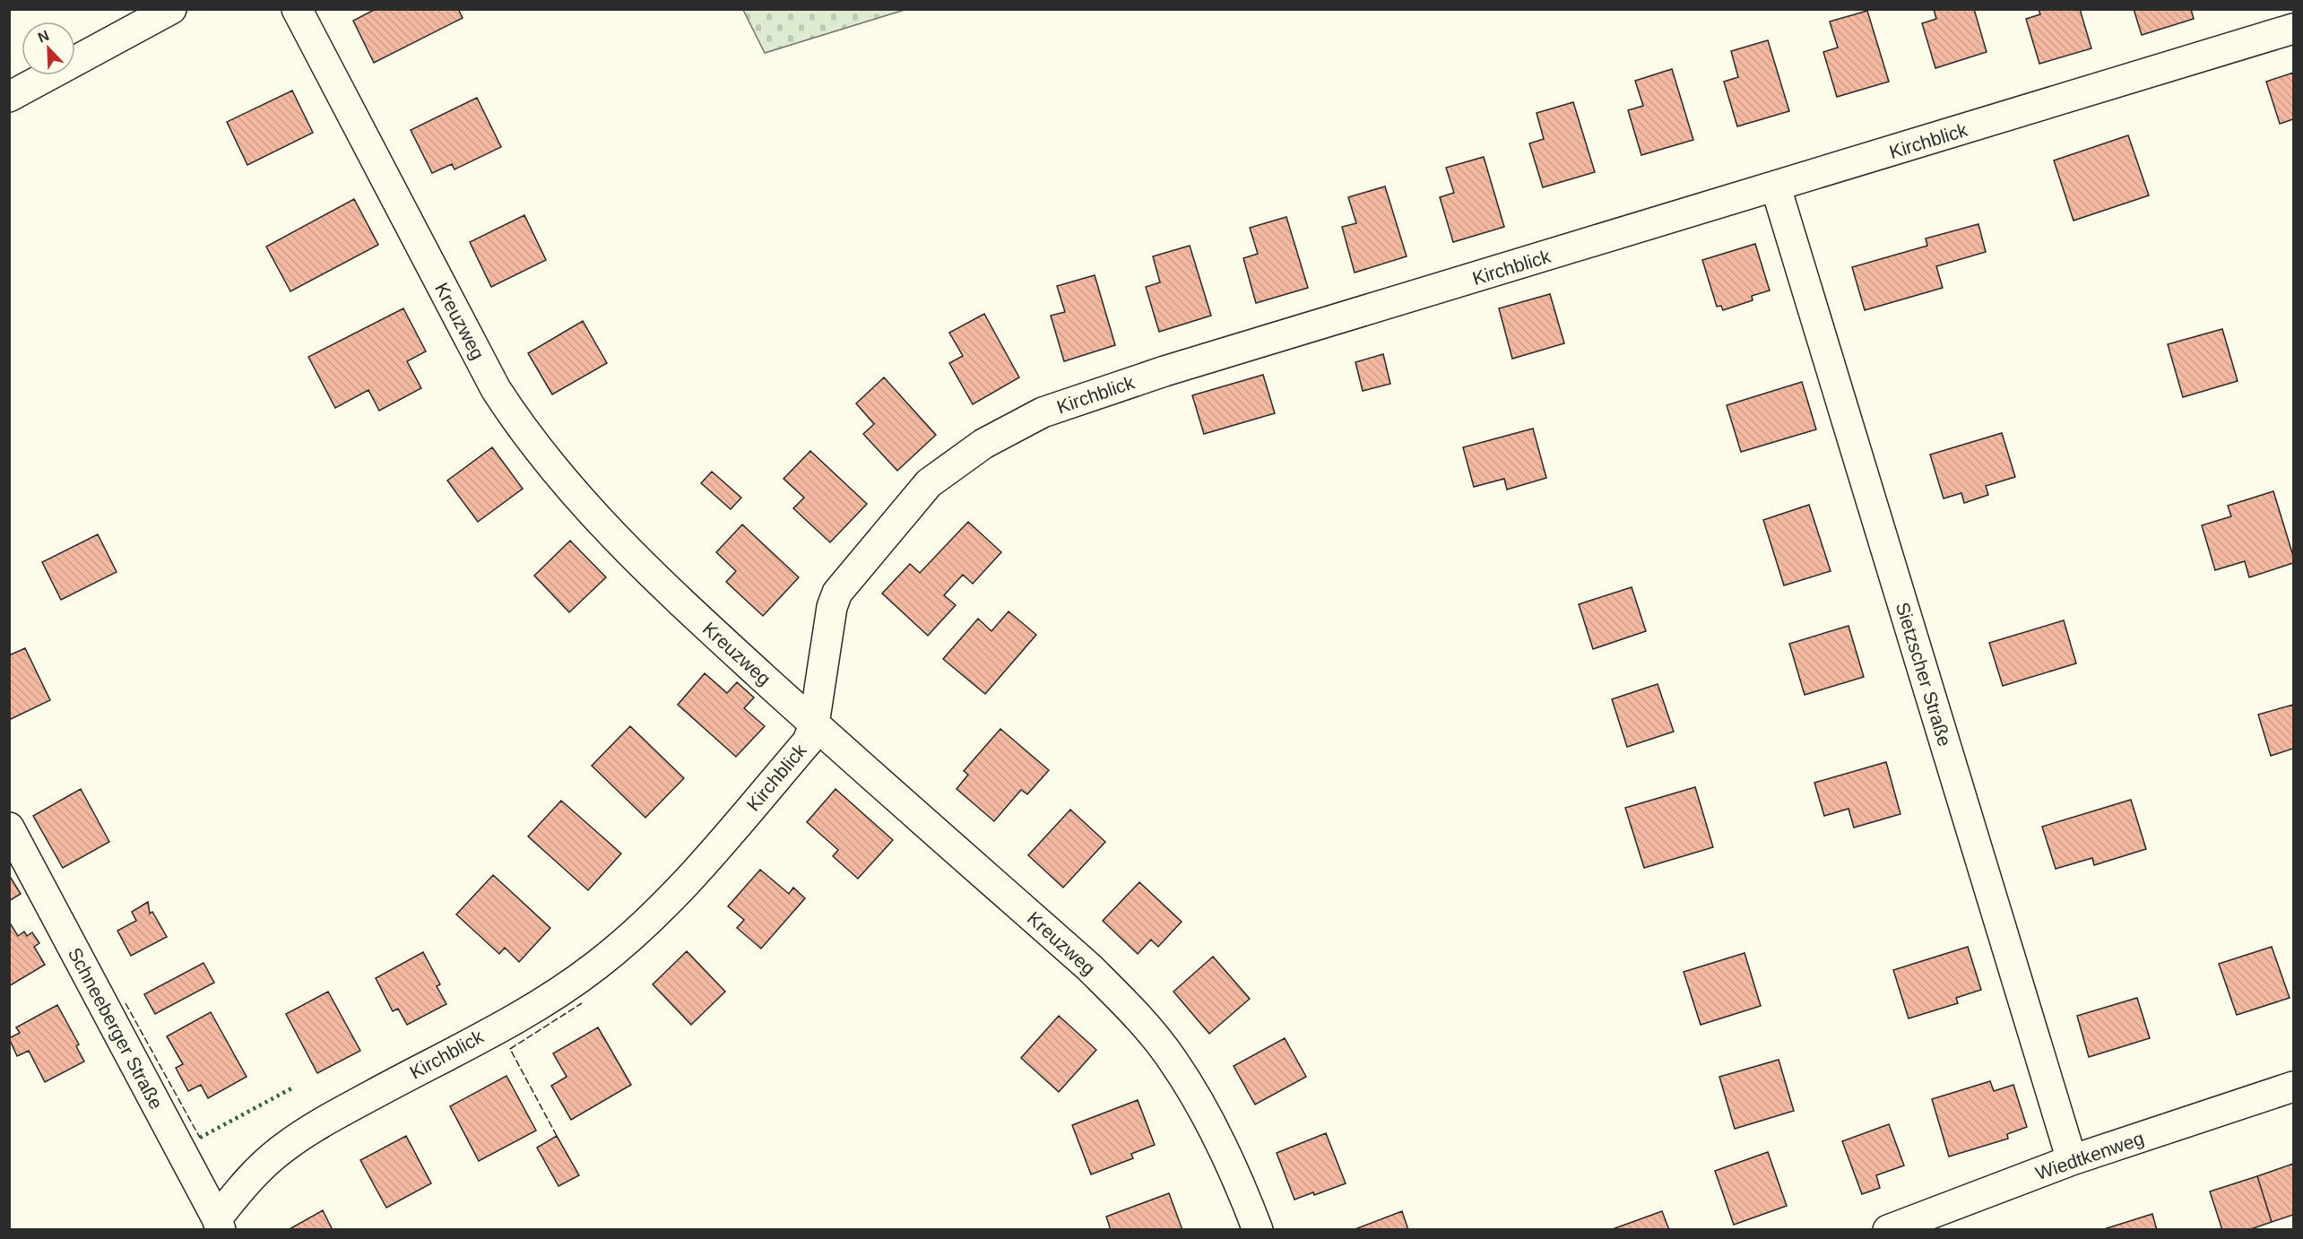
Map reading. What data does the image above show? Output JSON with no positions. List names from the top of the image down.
{
  "streets": {
    "street": [
      "Kirchblick",
      "Kreuzweg",
      "Sietzscher Straße",
      "Schneeberger Straße",
      "Wiedtkenweg"
    ]
  },
  "crossings": [
    ["Kirchblick", "Kreuzweg"],
    ["Kirchblick", "Sietzscher Straße"],
    ["Kirchblick", "Schneeberger Straße"],
    ["Sietzscher Straße", "Wiedtkenweg"]
  ],
  "north": "top left"
}
